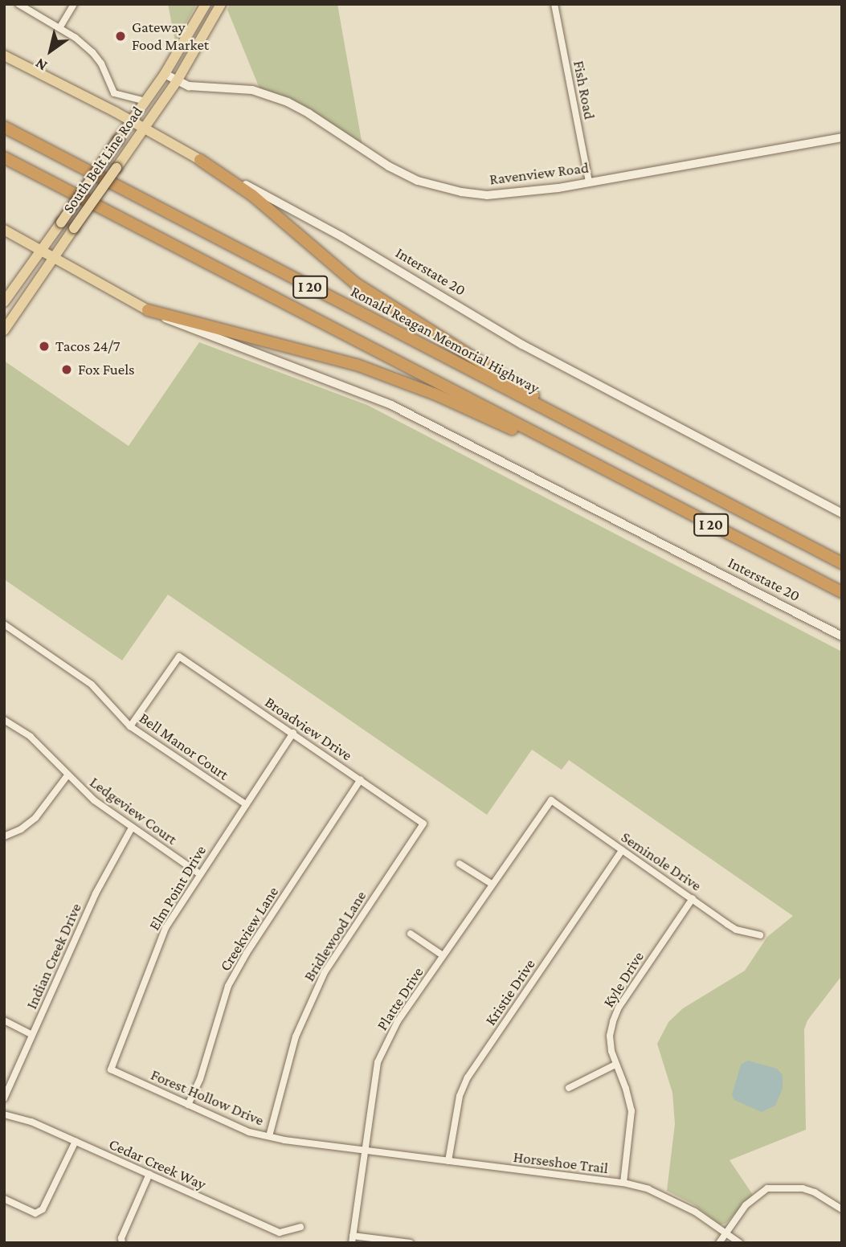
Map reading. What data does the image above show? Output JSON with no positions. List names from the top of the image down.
{
  "streets": {
    "highway": ["I 20", "Ronald Reagan Memorial Highway"],
    "main road": ["South Belt Line Road", "Ravenview Road", "Interstate 20"],
    "street": [
      "Fish Road",
      "Broadview Drive",
      "Bell Manor Court",
      "Ledgeview Court",
      "Seminole Drive",
      "Elm Point Drive",
      "Creekview Lane",
      "Bridlewood Lane",
      "Indian Creek Drive",
      "Kyle Drive",
      "Kristie Drive",
      "Platte Drive",
      "Forest Hollow Drive",
      "Horseshoe Trail",
      "Cedar Creek Way"
    ]
  },
  "crossings": [
    ["Fish Road", "Ravenview Road"],
    ["South Belt Line Road", "Ravenview Road"],
    ["South Belt Line Road", "Interstate 20"],
    ["Broadview Drive", "Bell Manor Court"],
    ["Broadview Drive", "Elm Point Drive"],
    ["Broadview Drive", "Creekview Lane"],
    ["Broadview Drive", "Bridlewood Lane"],
    ["Bell Manor Court", "Elm Point Drive"],
    ["Ledgeview Court", "Elm Point Drive"],
    ["Ledgeview Court", "Indian Creek Drive"],
    ["Seminole Drive", "Kyle Drive"],
    ["Seminole Drive", "Kristie Drive"],
    ["Seminole Drive", "Platte Drive"],
    ["Elm Point Drive", "Forest Hollow Drive"],
    ["Creekview Lane", "Forest Hollow Drive"],
    ["Bridlewood Lane", "Forest Hollow Drive"],
    ["Kyle Drive", "Horseshoe Trail"],
    ["Kristie Drive", "Horseshoe Trail"],
    ["Platte Drive", "Forest Hollow Drive"],
    ["Platte Drive", "Horseshoe Trail"],
    ["Forest Hollow Drive", "Horseshoe Trail"]
  ],
  "places": ["Gateway Food Market", "Tacos 24/7", "Fox Fuels"],
  "north": "bottom left"
}
